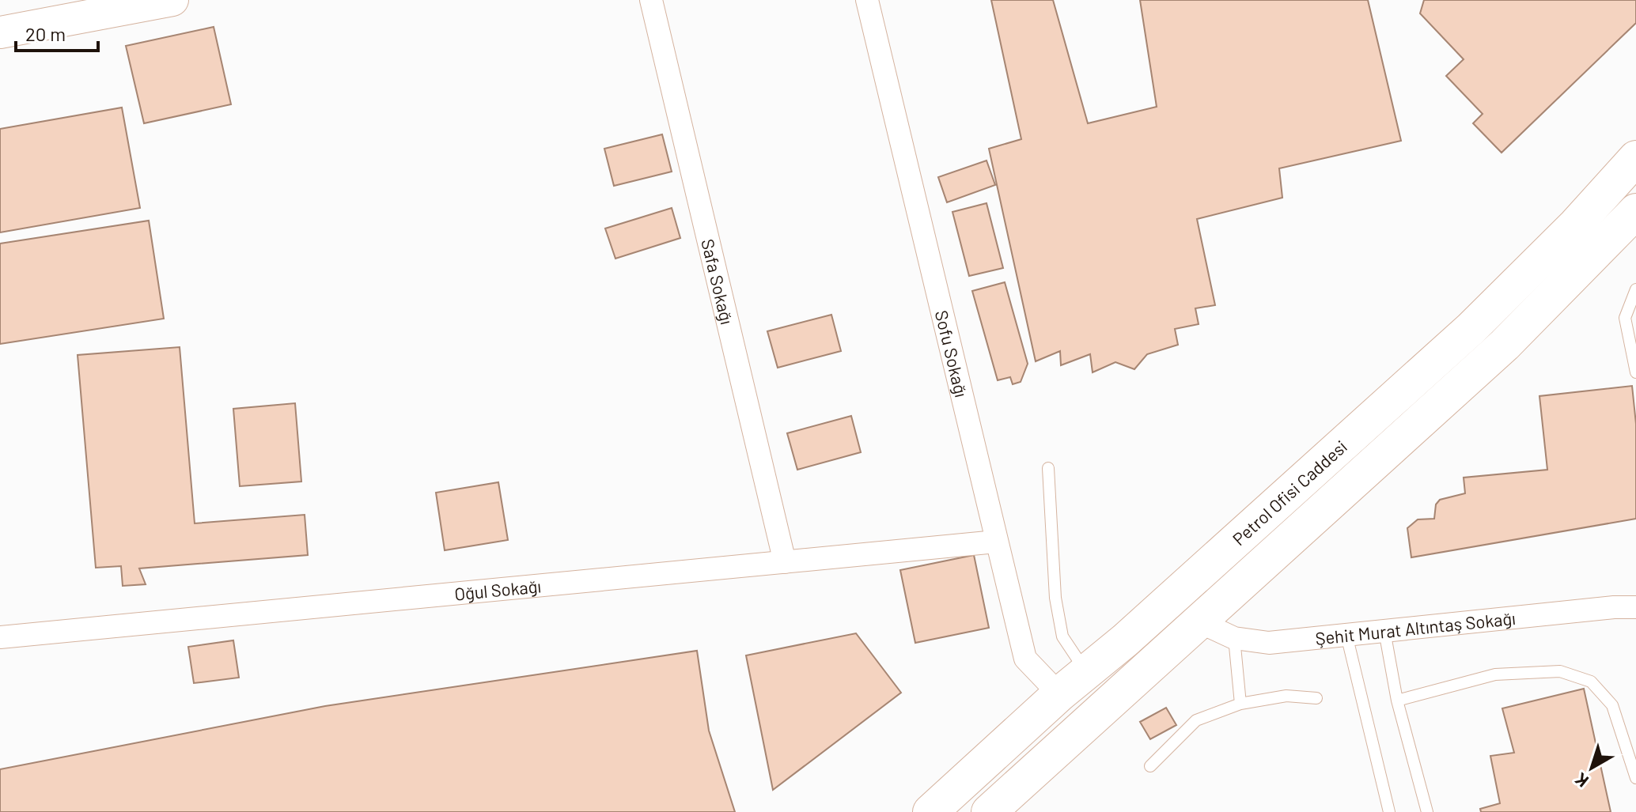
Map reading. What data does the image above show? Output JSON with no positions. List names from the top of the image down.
{
  "streets": {
    "main road": ["Petrol Ofisi Caddesi"],
    "street": [
      "Safa Sokağı",
      "Sofu Sokağı",
      "Oğul Sokağı",
      "Şehit Murat Altıntaş Sokağı"
    ]
  },
  "crossings": [
    ["Safa Sokağı", "Oğul Sokağı"],
    ["Sofu Sokağı", "Petrol Ofisi Caddesi"],
    ["Sofu Sokağı", "Oğul Sokağı"],
    ["Petrol Ofisi Caddesi", "Şehit Murat Altıntaş Sokağı"]
  ],
  "scale_bar": "20 m",
  "north": "bottom left"
}
